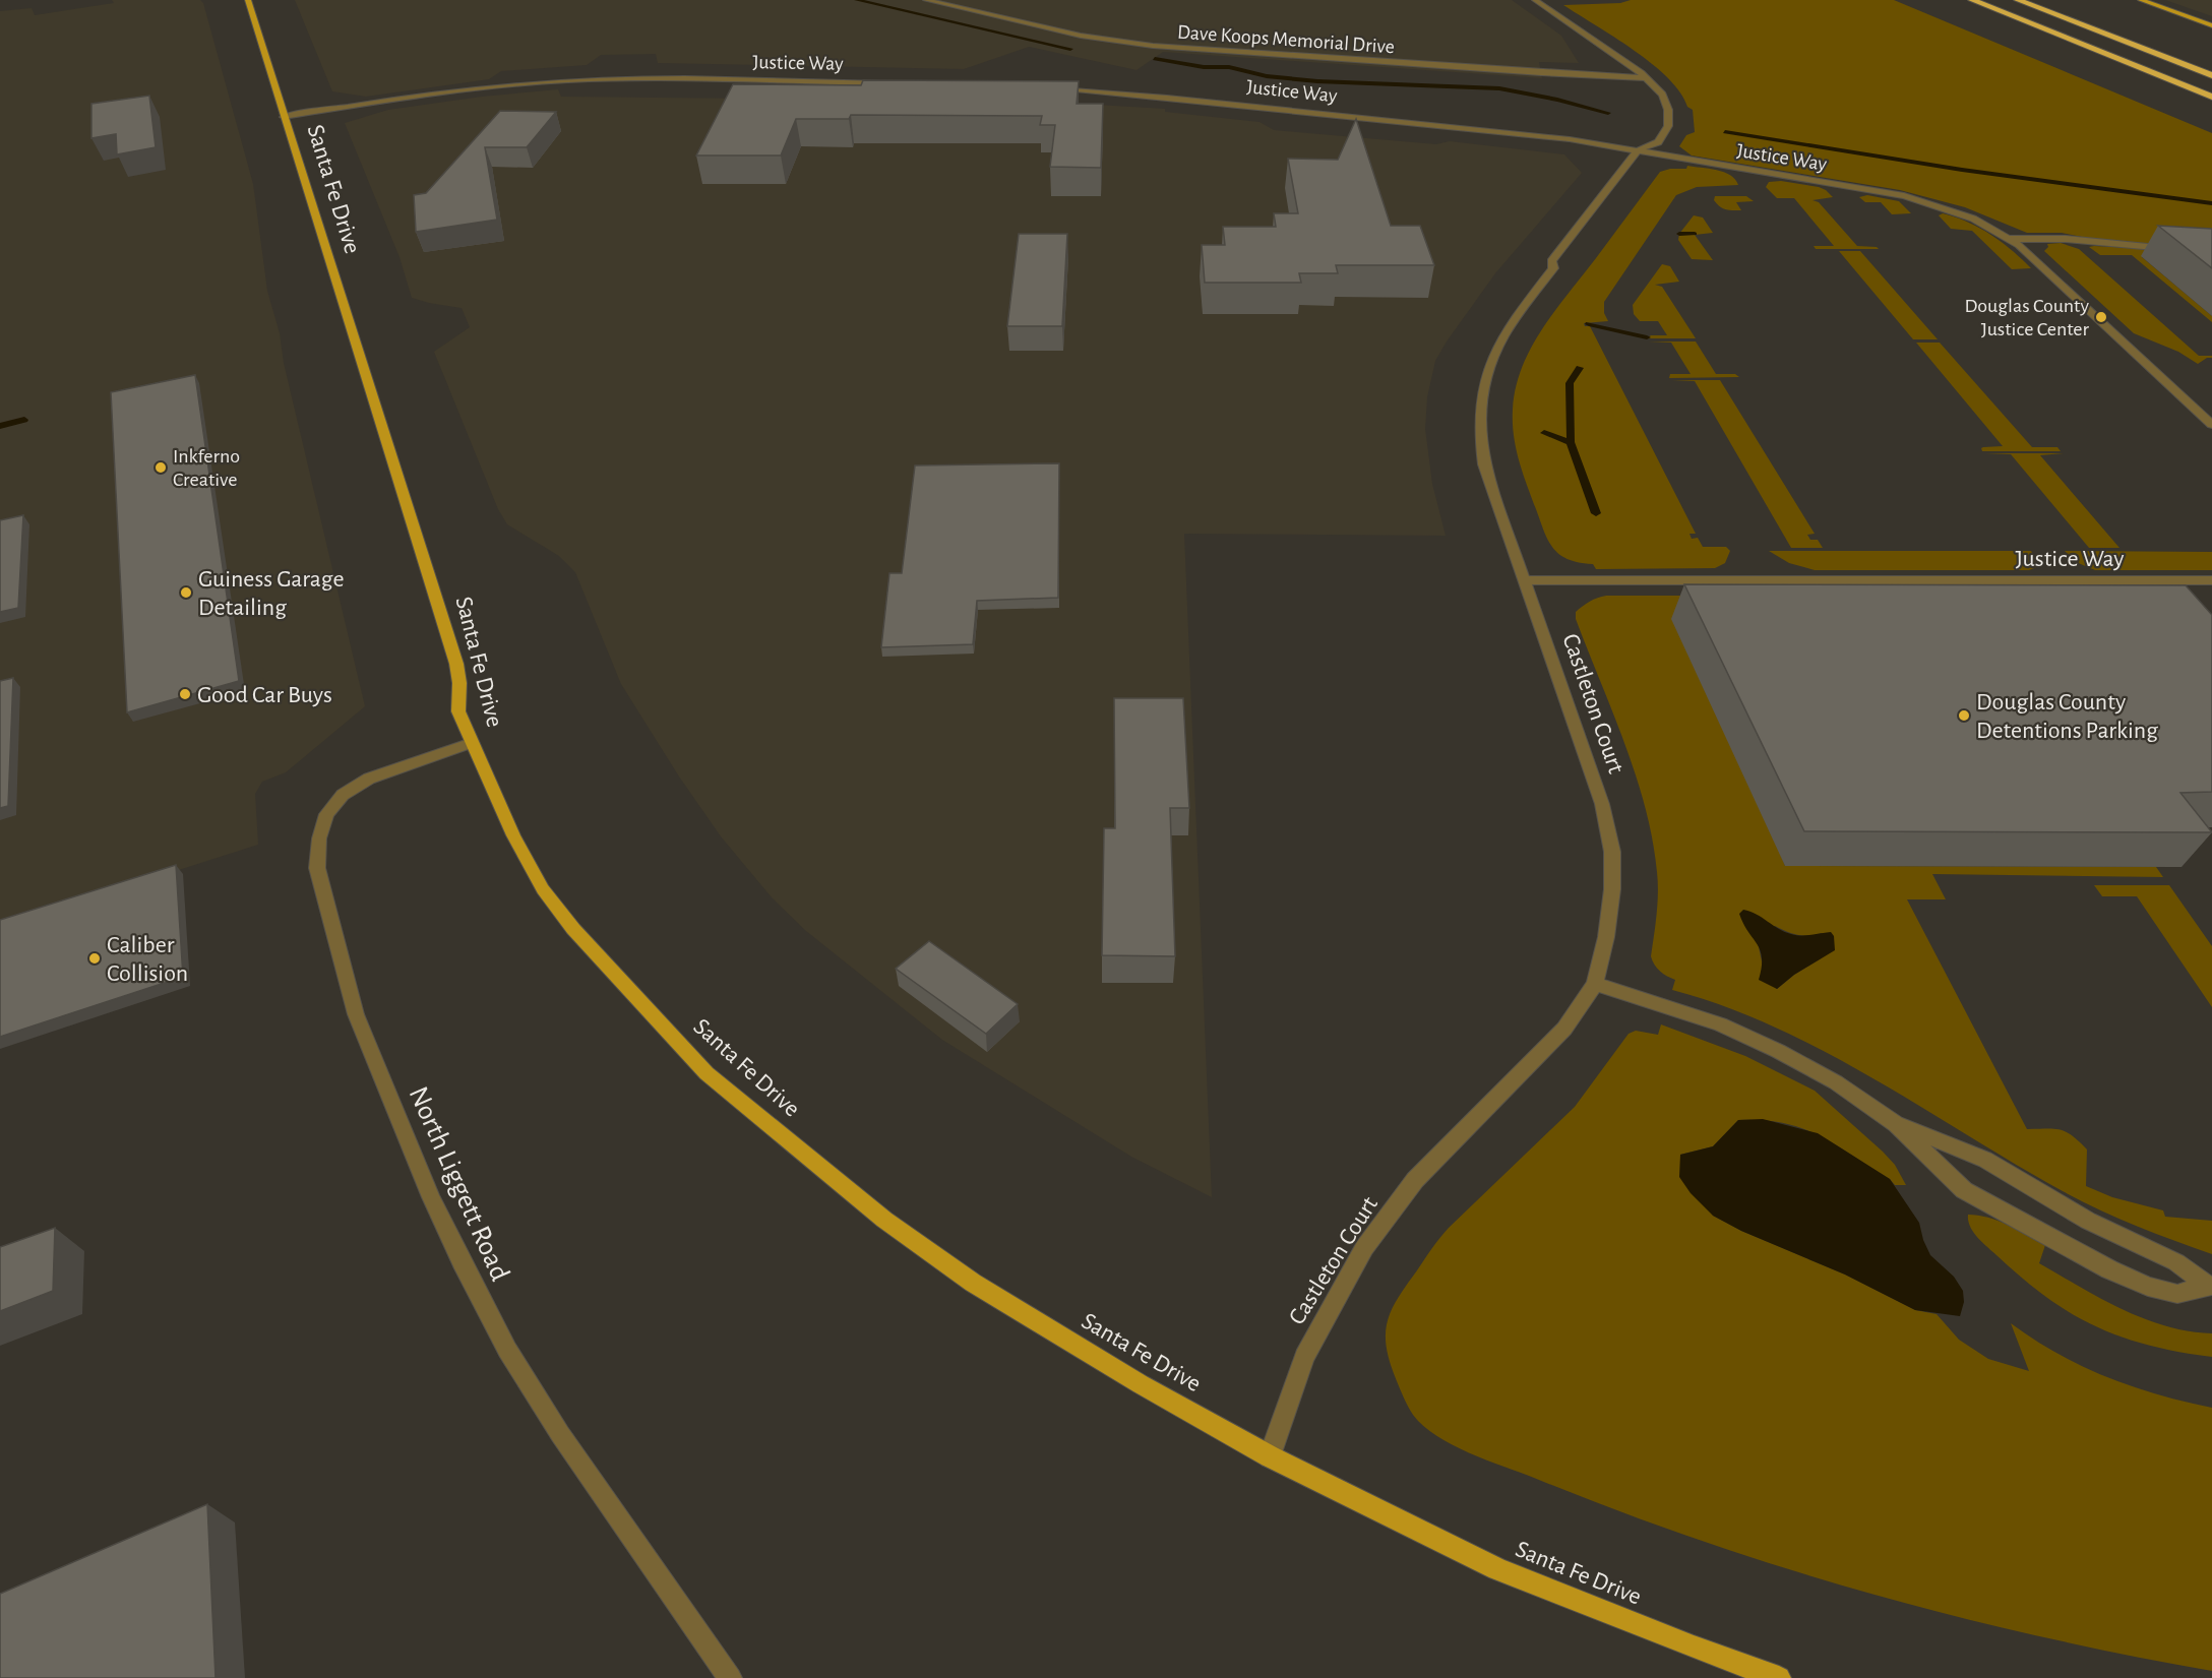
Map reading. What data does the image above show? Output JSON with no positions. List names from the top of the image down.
{
  "streets": {
    "main road": ["Santa Fe Drive"],
    "street": [
      "Dave Koops Memorial Drive",
      "Justice Way",
      "Castleton Court",
      "North Liggett Road"
    ]
  },
  "crossings": [
    ["Dave Koops Memorial Drive", "Castleton Court"],
    ["Justice Way", "Santa Fe Drive"],
    ["Justice Way", "Castleton Court"],
    ["Santa Fe Drive", "Castleton Court"],
    ["Santa Fe Drive", "North Liggett Road"]
  ],
  "places": [
    "Douglas County Justice Center",
    "Inkferno Creative",
    "Guiness Garage Detailing",
    "Good Car Buys",
    "Douglas County Detentions Parking",
    "Caliber Collision"
  ]
}
